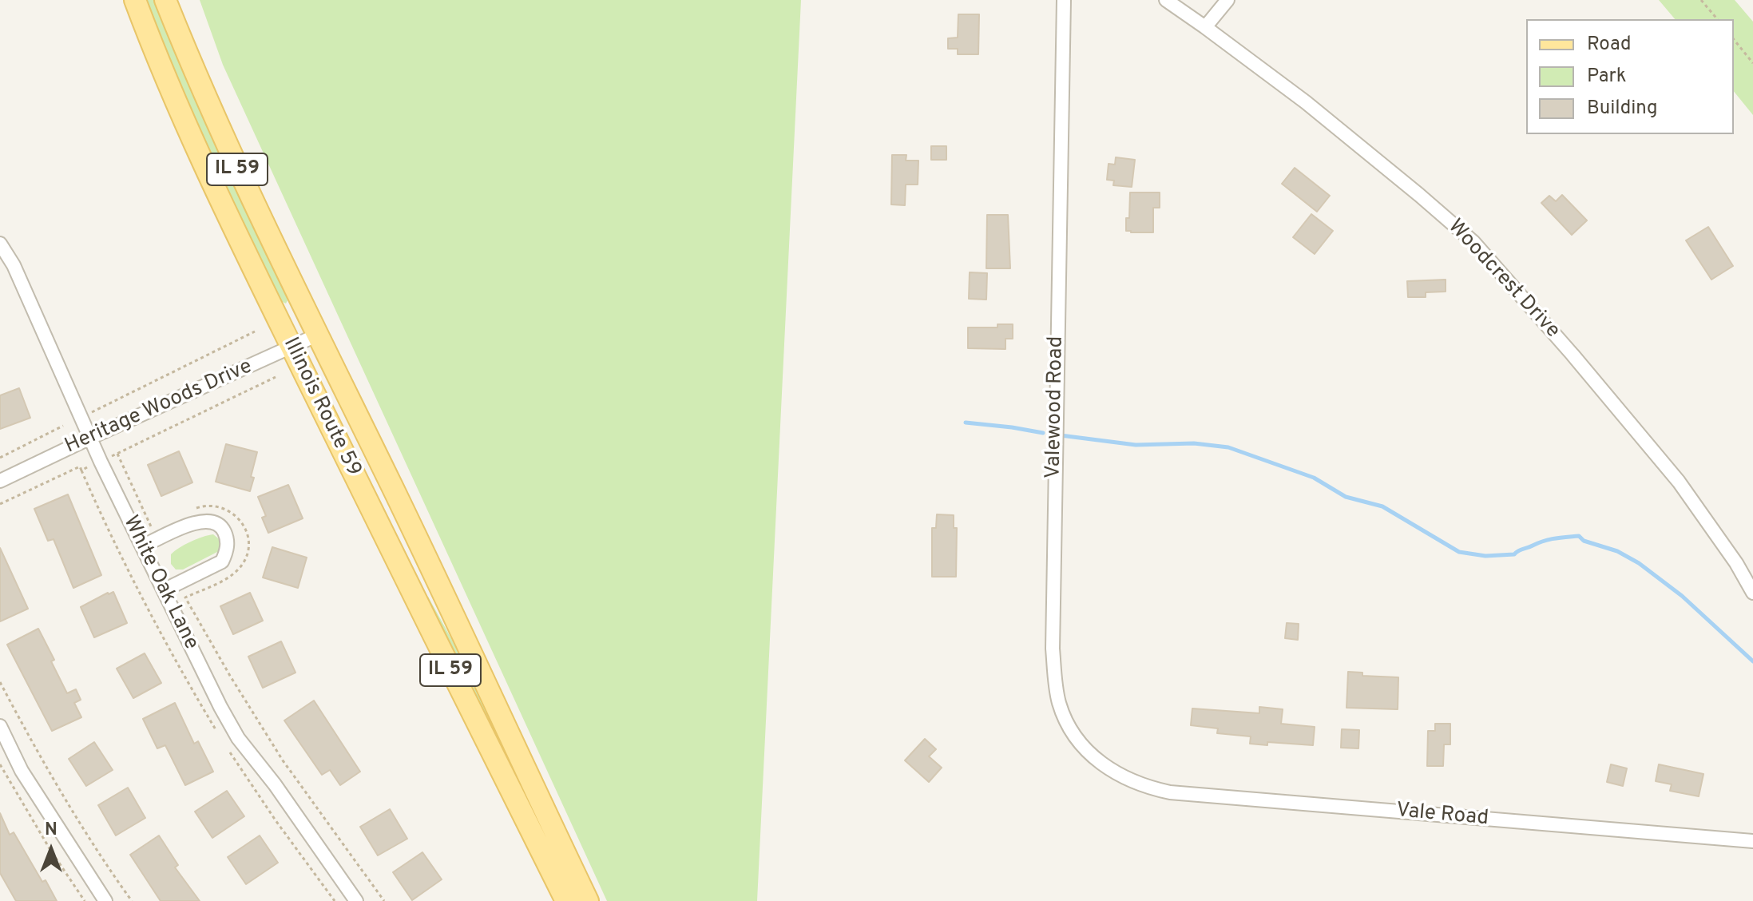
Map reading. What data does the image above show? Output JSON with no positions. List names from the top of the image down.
{
  "streets": {
    "main road": ["IL 59", "Illinois Route 59"],
    "street": [
      "Woodcrest Drive",
      "Heritage Woods Drive",
      "Valewood Road",
      "White Oak Lane",
      "Vale Road"
    ]
  },
  "crossings": [
    ["Heritage Woods Drive", "Illinois Route 59"],
    ["Heritage Woods Drive", "White Oak Lane"],
    ["Valewood Road", "Vale Road"]
  ],
  "legend": ["Road", "Park", "Building"],
  "north": "top"
}
